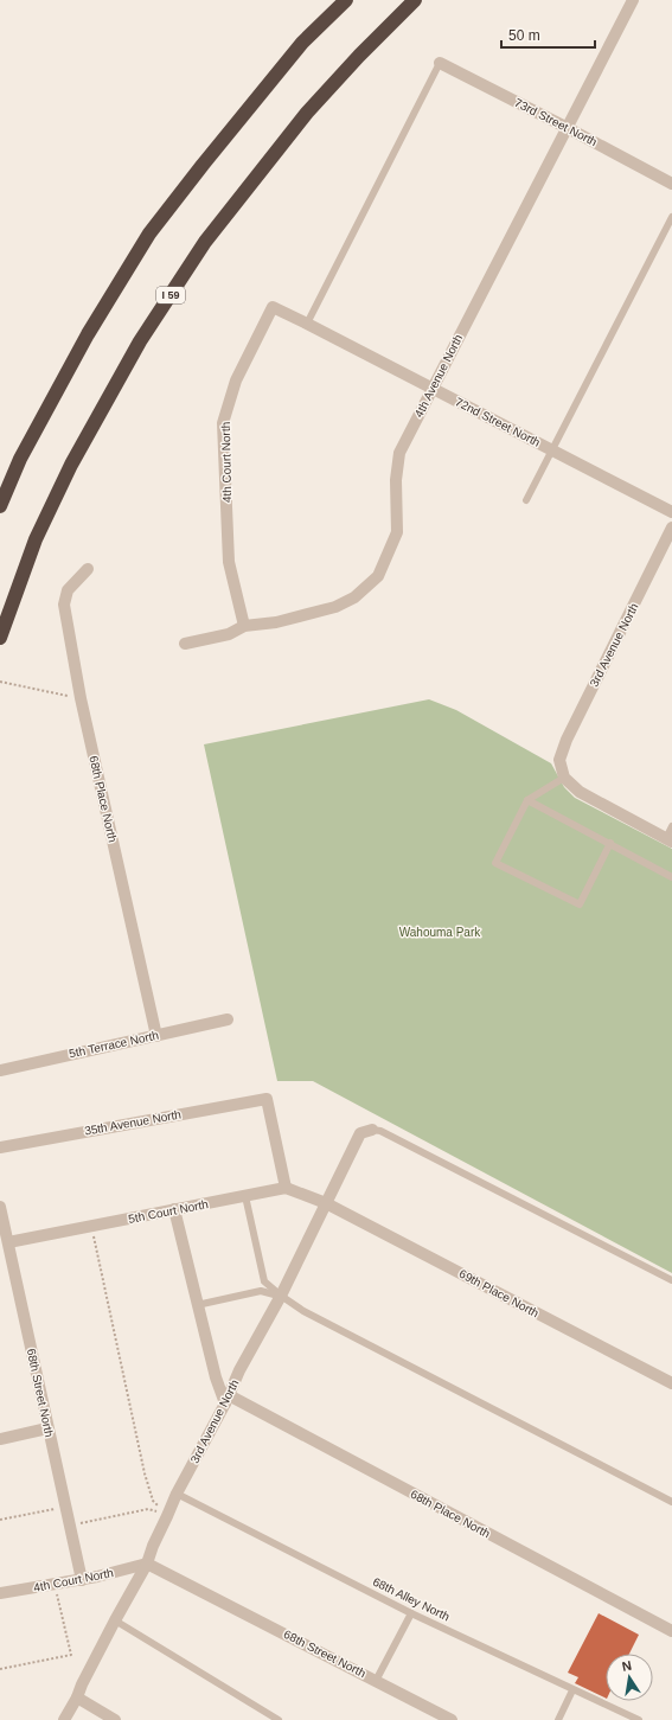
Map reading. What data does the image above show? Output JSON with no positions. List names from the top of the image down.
{
  "streets": {
    "highway": ["I 59"],
    "street": [
      "73rd Street North",
      "4th Avenue North",
      "72nd Street North",
      "4th Court North",
      "3rd Avenue North",
      "68th Place North",
      "5th Terrace North",
      "35th Avenue North",
      "5th Court North",
      "69th Place North",
      "68th Street North"
    ],
    "lane": ["68th Alley North"]
  },
  "crossings": [
    ["73rd Street North", "4th Avenue North"],
    ["4th Avenue North", "72nd Street North"],
    ["4th Avenue North", "4th Court North"],
    ["72nd Street North", "4th Court North"],
    ["4th Court North", "3rd Avenue North"],
    ["4th Court North", "68th Street North"],
    ["3rd Avenue North", "68th Place North"],
    ["3rd Avenue North", "69th Place North"],
    ["3rd Avenue North", "68th Street North"],
    ["3rd Avenue North", "68th Alley North"],
    ["68th Place North", "5th Terrace North"],
    ["35th Avenue North", "5th Court North"],
    ["5th Court North", "68th Street North"]
  ],
  "parks": ["Wahouma Park"],
  "scale_bar": "50 m",
  "north": "top"
}
